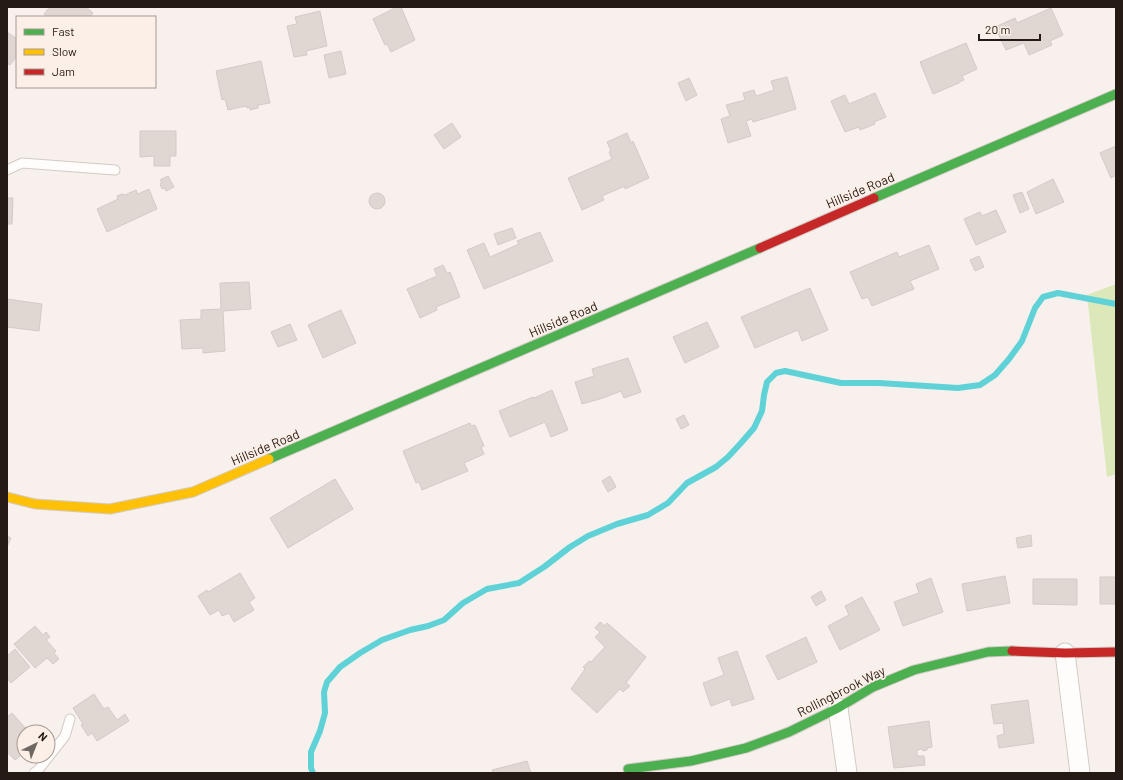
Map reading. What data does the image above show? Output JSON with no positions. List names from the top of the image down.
{
  "streets": {
    "street": ["Hillside Road", "Rollingbrook Way"]
  },
  "legend": ["Fast", "Slow", "Jam"],
  "scale_bar": "20 m",
  "north": "top right"
}
